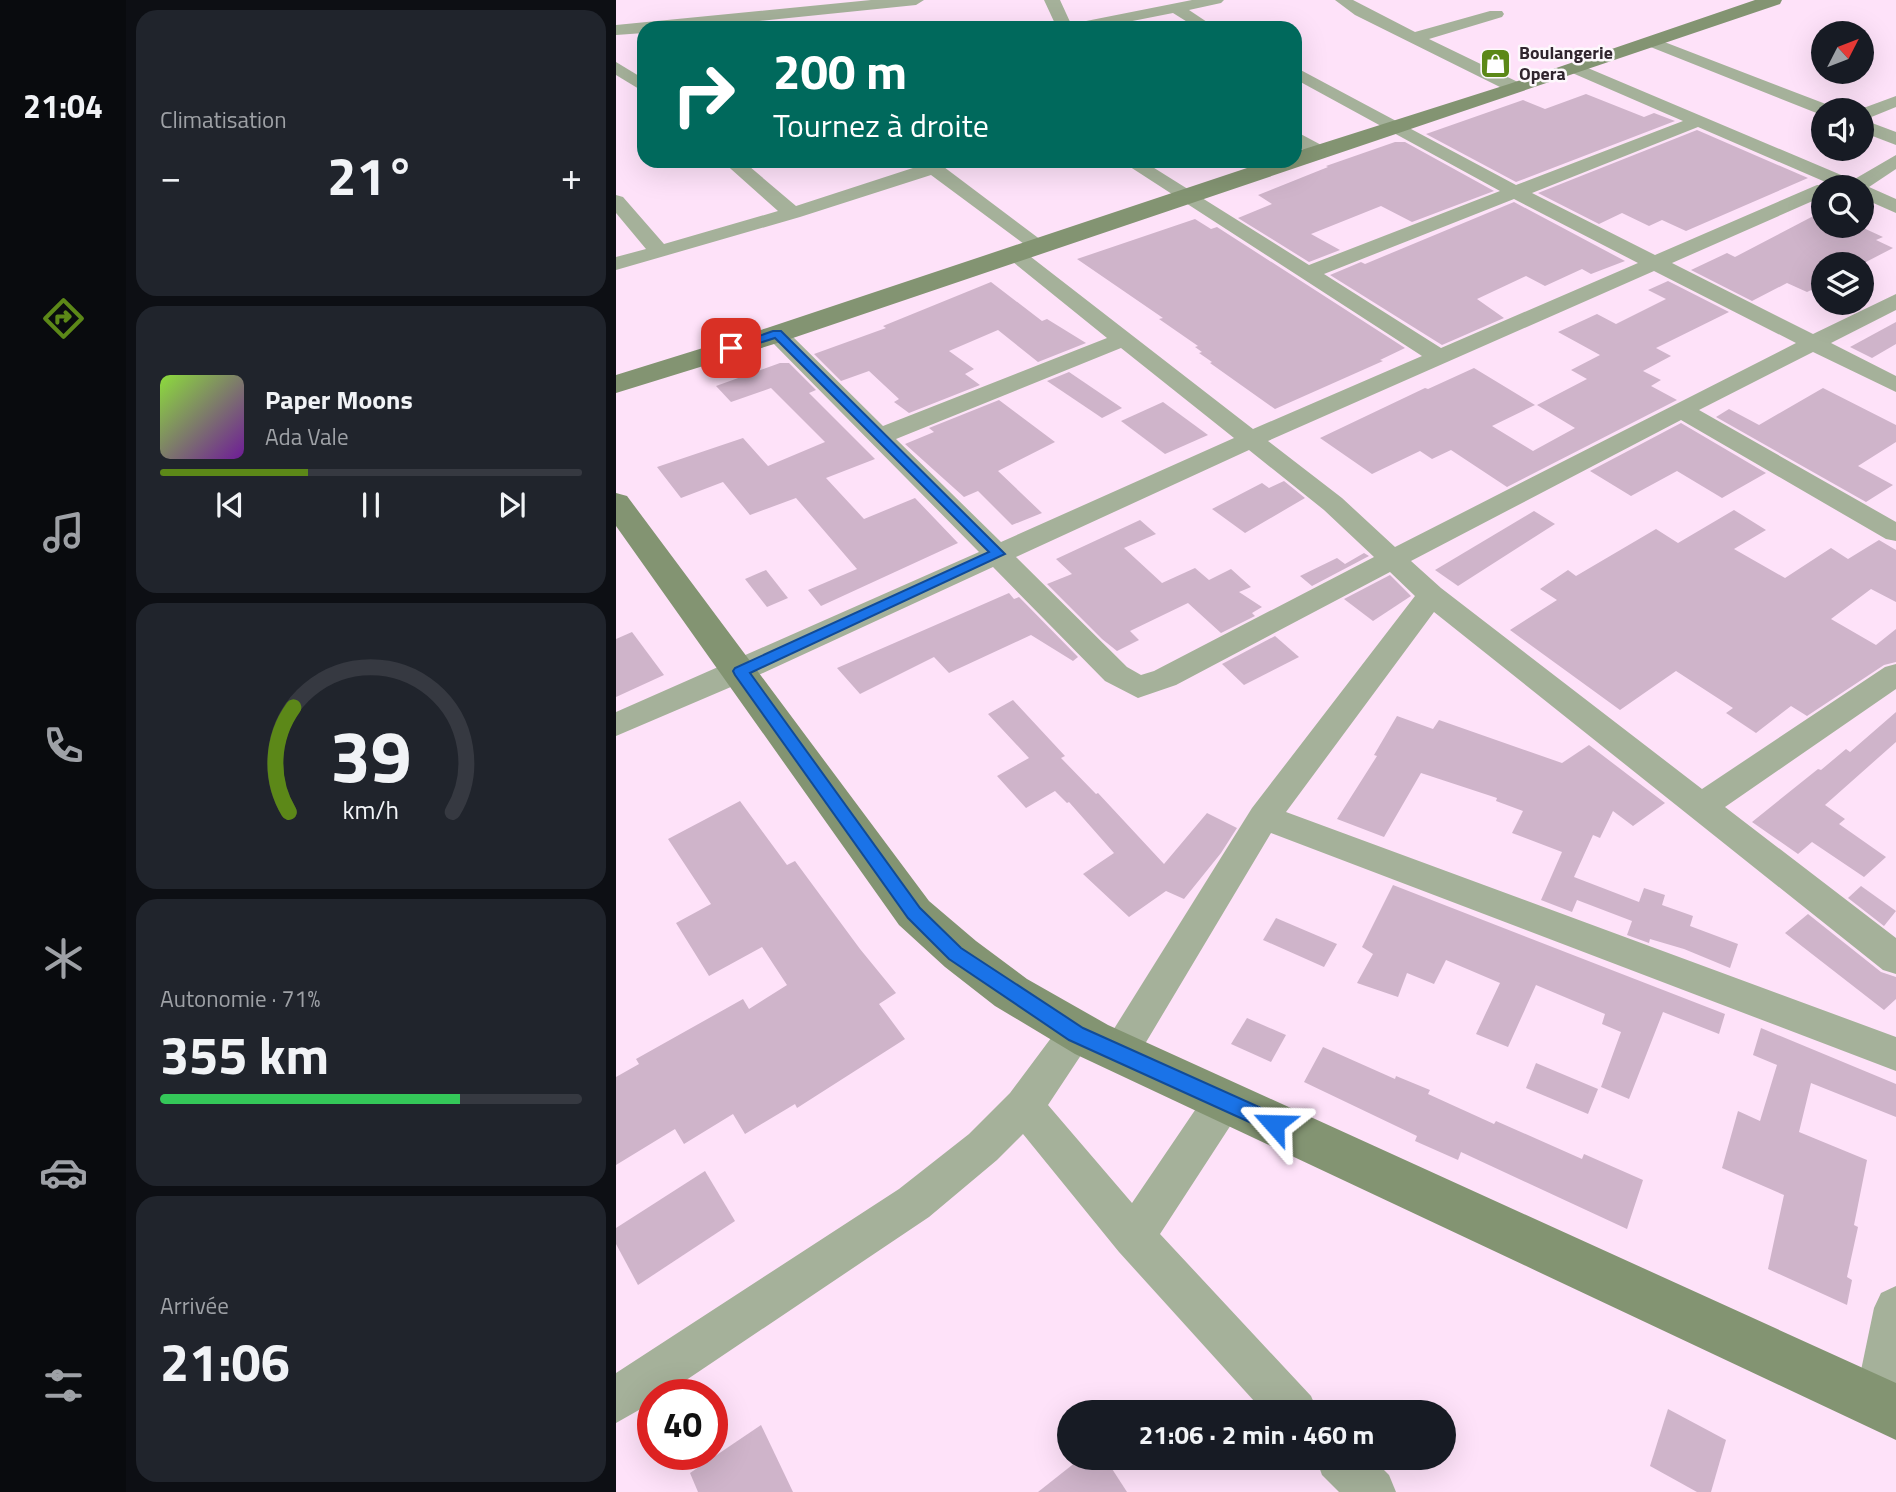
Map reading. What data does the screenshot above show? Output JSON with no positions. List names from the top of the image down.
{
  "places": {
    "shop": ["Boulangerie Opera"]
  },
  "north": "top right",
  "page": {
    "tabs": "21:04",
    "tile": [
      "Climatisation",
      ["Autonomie · 71%", "355 km"],
      ["Arrivée", "21:06"]
    ],
    "turn": ["200 m", "Tournez à droite"],
    "heat": ["−", "21°", "+"],
    "song": ["Paper Moons", "Ada Vale"],
    "limit": "40",
    "trip": "21:06 · 2 min · 460 m",
    "gauge": ["39", "km/h"]
  }
}
